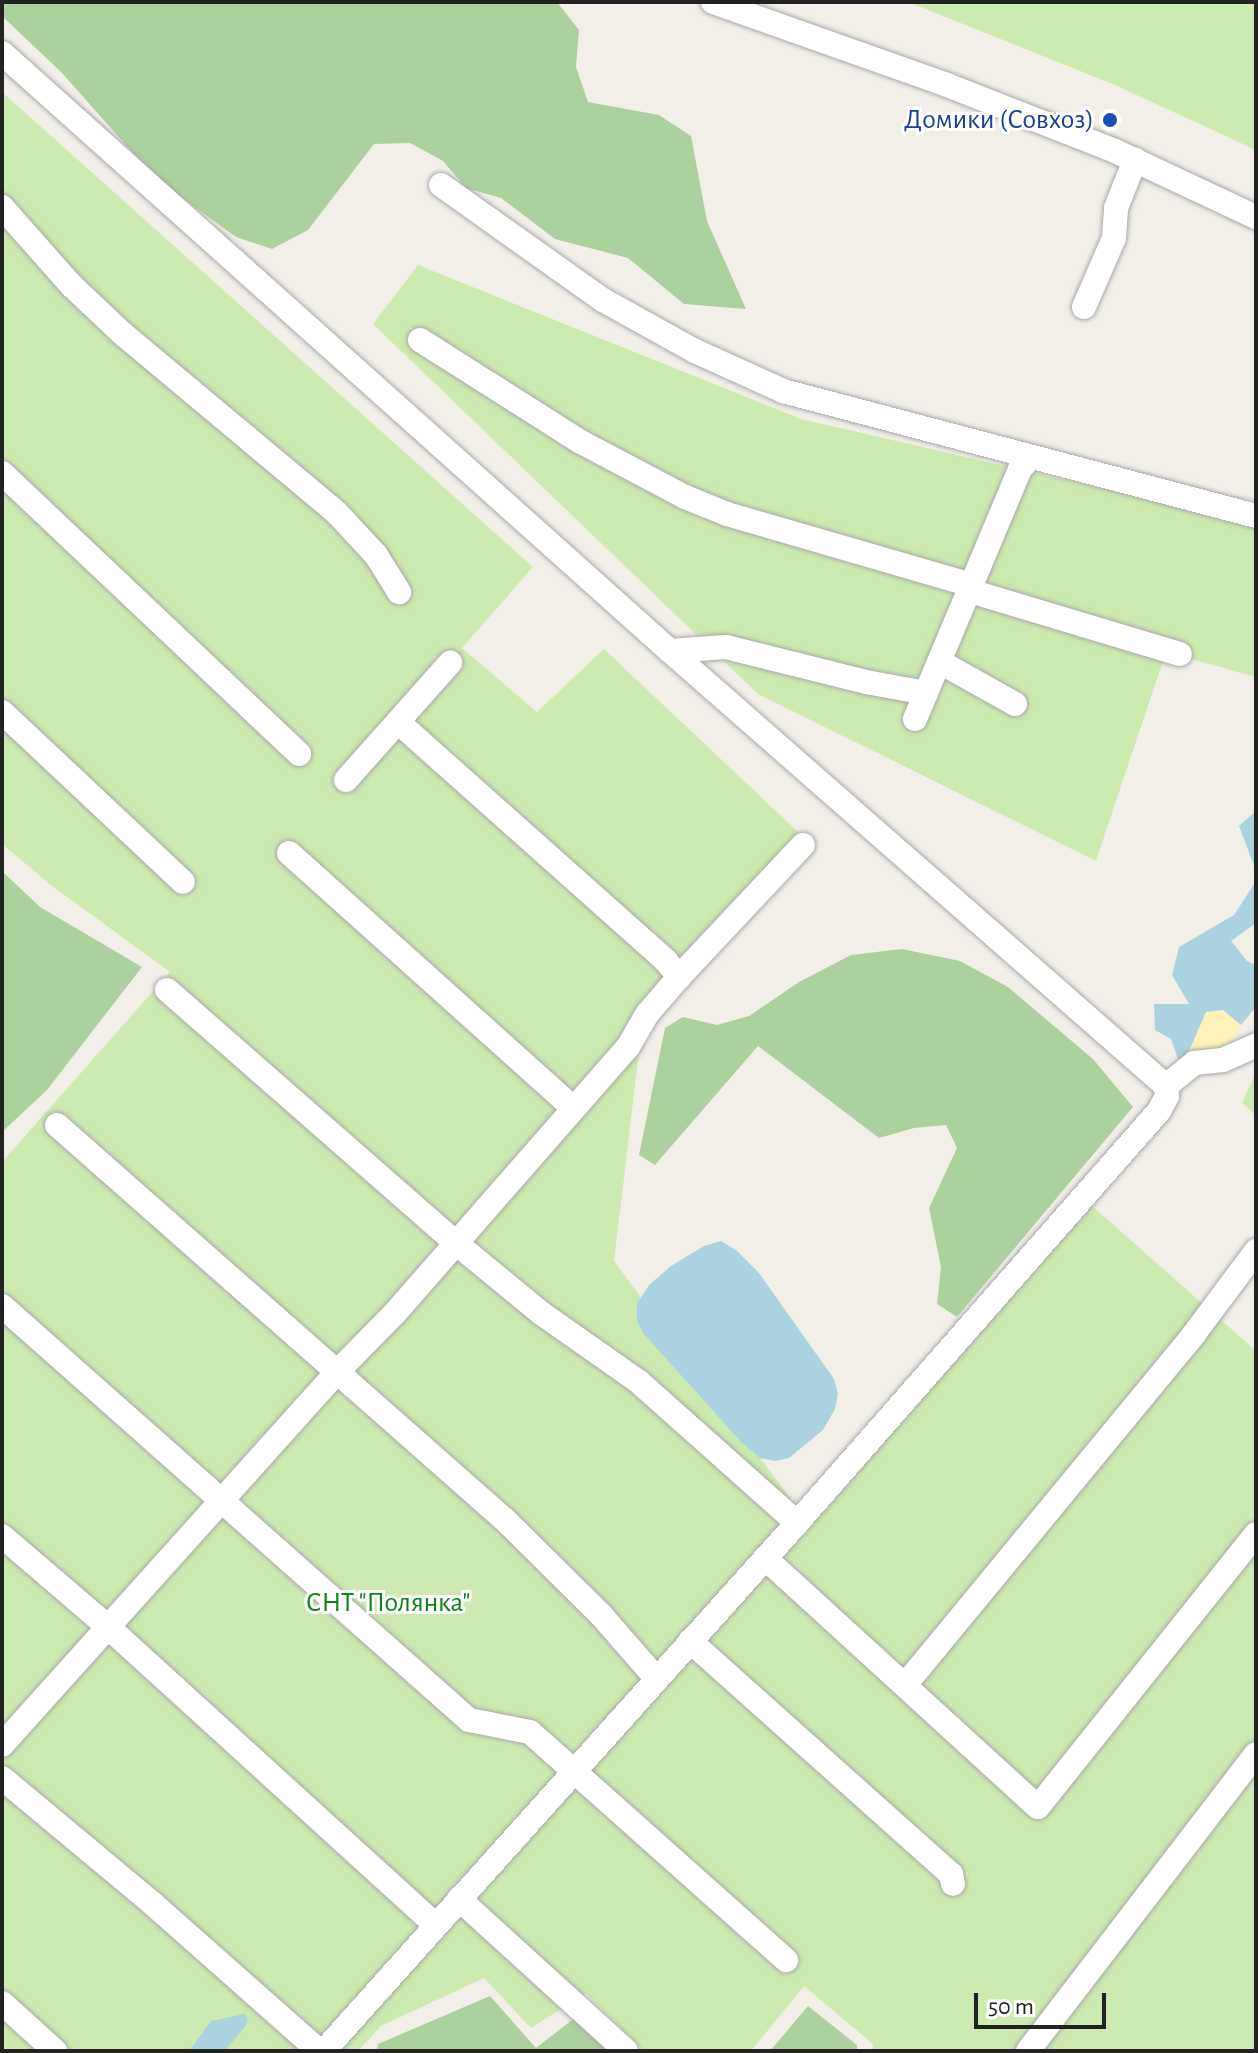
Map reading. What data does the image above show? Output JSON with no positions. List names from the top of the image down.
{
  "parks": ["СНТ \"Полянка\""],
  "places": ["Домики (Совхоз)"],
  "scale_bar": "50 m"
}
